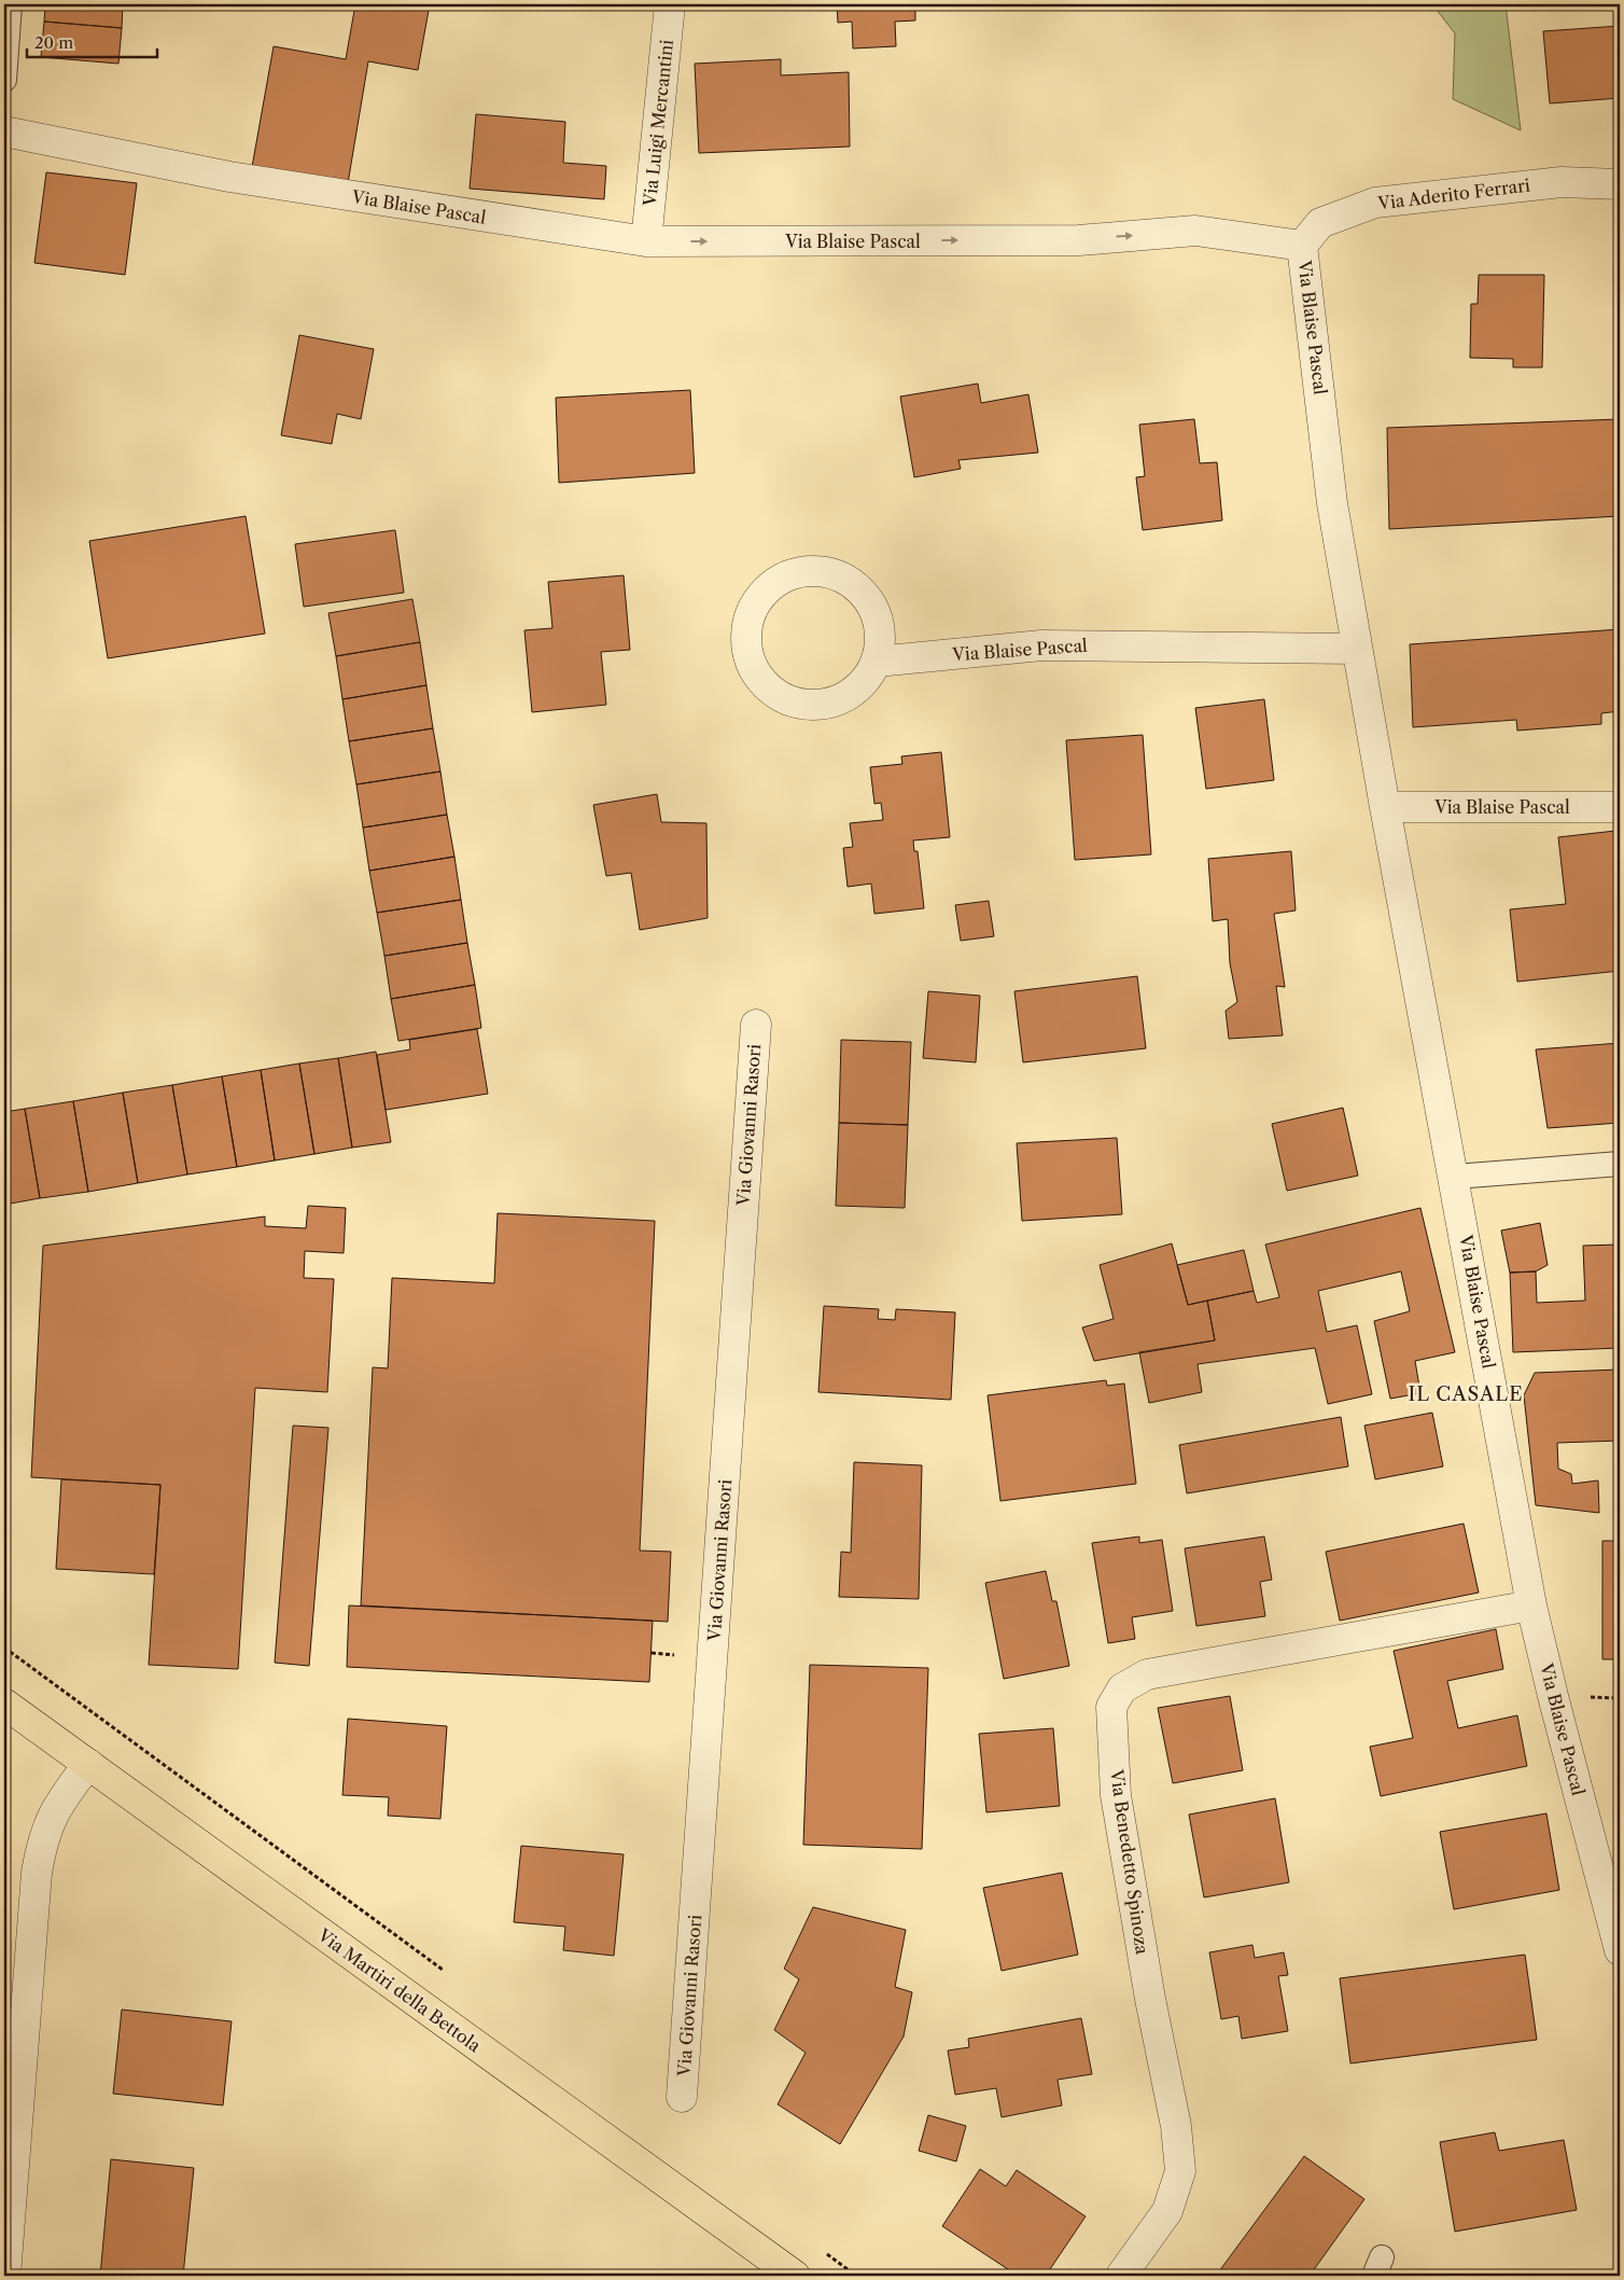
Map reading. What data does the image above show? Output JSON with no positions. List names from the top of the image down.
{
  "streets": {
    "main road": ["Via Martiri della Bettola"],
    "street": [
      "Via Luigi Mercantini",
      "Via Aderito Ferrari",
      "Via Blaise Pascal",
      "Via Giovanni Rasori",
      "Via Benedetto Spinoza"
    ]
  },
  "crossings": [
    ["Via Luigi Mercantini", "Via Blaise Pascal"],
    ["Via Aderito Ferrari", "Via Blaise Pascal"],
    ["Via Blaise Pascal", "Via Benedetto Spinoza"]
  ],
  "districts": ["IL CASALE"],
  "scale_bar": "20 m"
}
